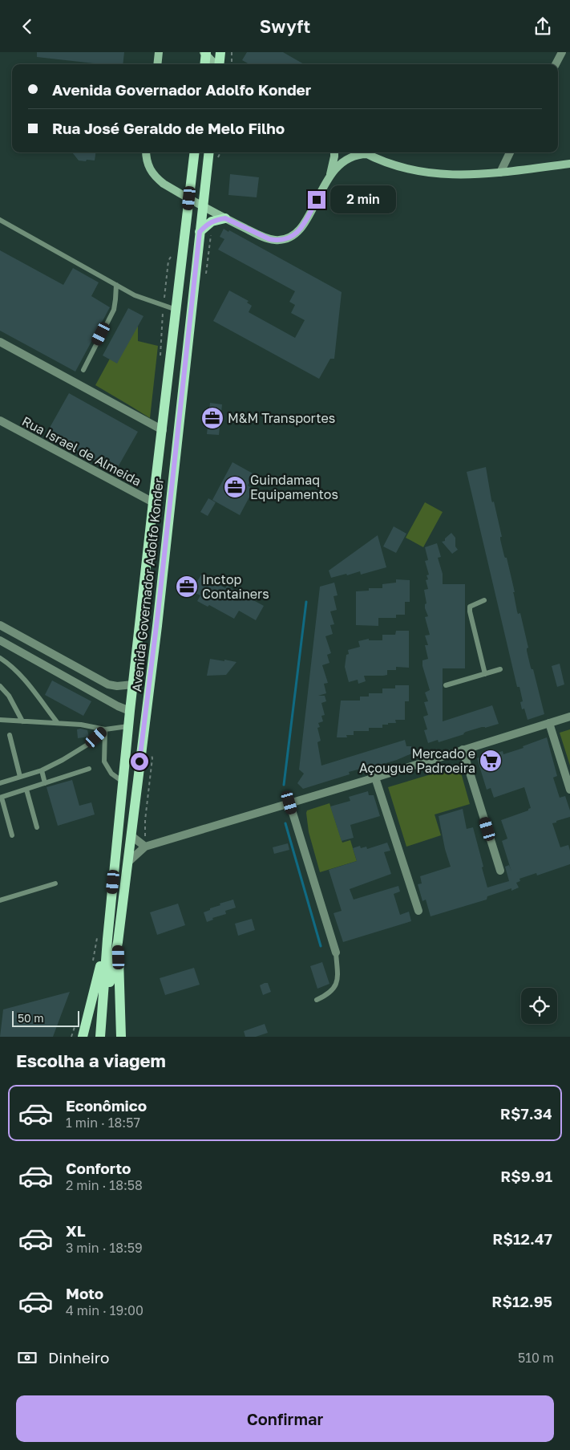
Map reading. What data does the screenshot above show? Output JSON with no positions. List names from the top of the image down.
{
  "streets": {
    "main road": ["Avenida Governador Adolfo Konder"],
    "street": ["Rua Israel de Almeida"]
  },
  "crossings": [
    ["Rua Israel de Almeida", "Avenida Governador Adolfo Konder"]
  ],
  "places": {
    "office": ["M&M Transportes", "Guindamaq Equipamentos", "Inctop Containers"],
    "supermarket": ["Mercado e Açougue Padroeira"]
  },
  "scale_bar": "50 m",
  "page": {
    "header": "Swyft",
    "banner": ["Avenida Governador Adolfo Konder", "Rua José Geraldo de Melo Filho"],
    "bubble": "2 min",
    "scale": "50 m",
    "heading": "Escolha a viagem",
    "list": [
      {
        "name": "Econômico",
        "note": "1 min · 18:57",
        "value": "R$7.34"
      },
      {
        "name": "Conforto",
        "note": "2 min · 18:58",
        "value": "R$9.91"
      },
      {
        "name": "XL",
        "note": "3 min · 18:59",
        "value": "R$12.47"
      },
      {
        "name": "Moto",
        "note": "4 min · 19:00",
        "value": "R$12.95"
      }
    ],
    "pay": ["Dinheiro", "510 m"],
    "buttons": "Confirmar"
  }
}
